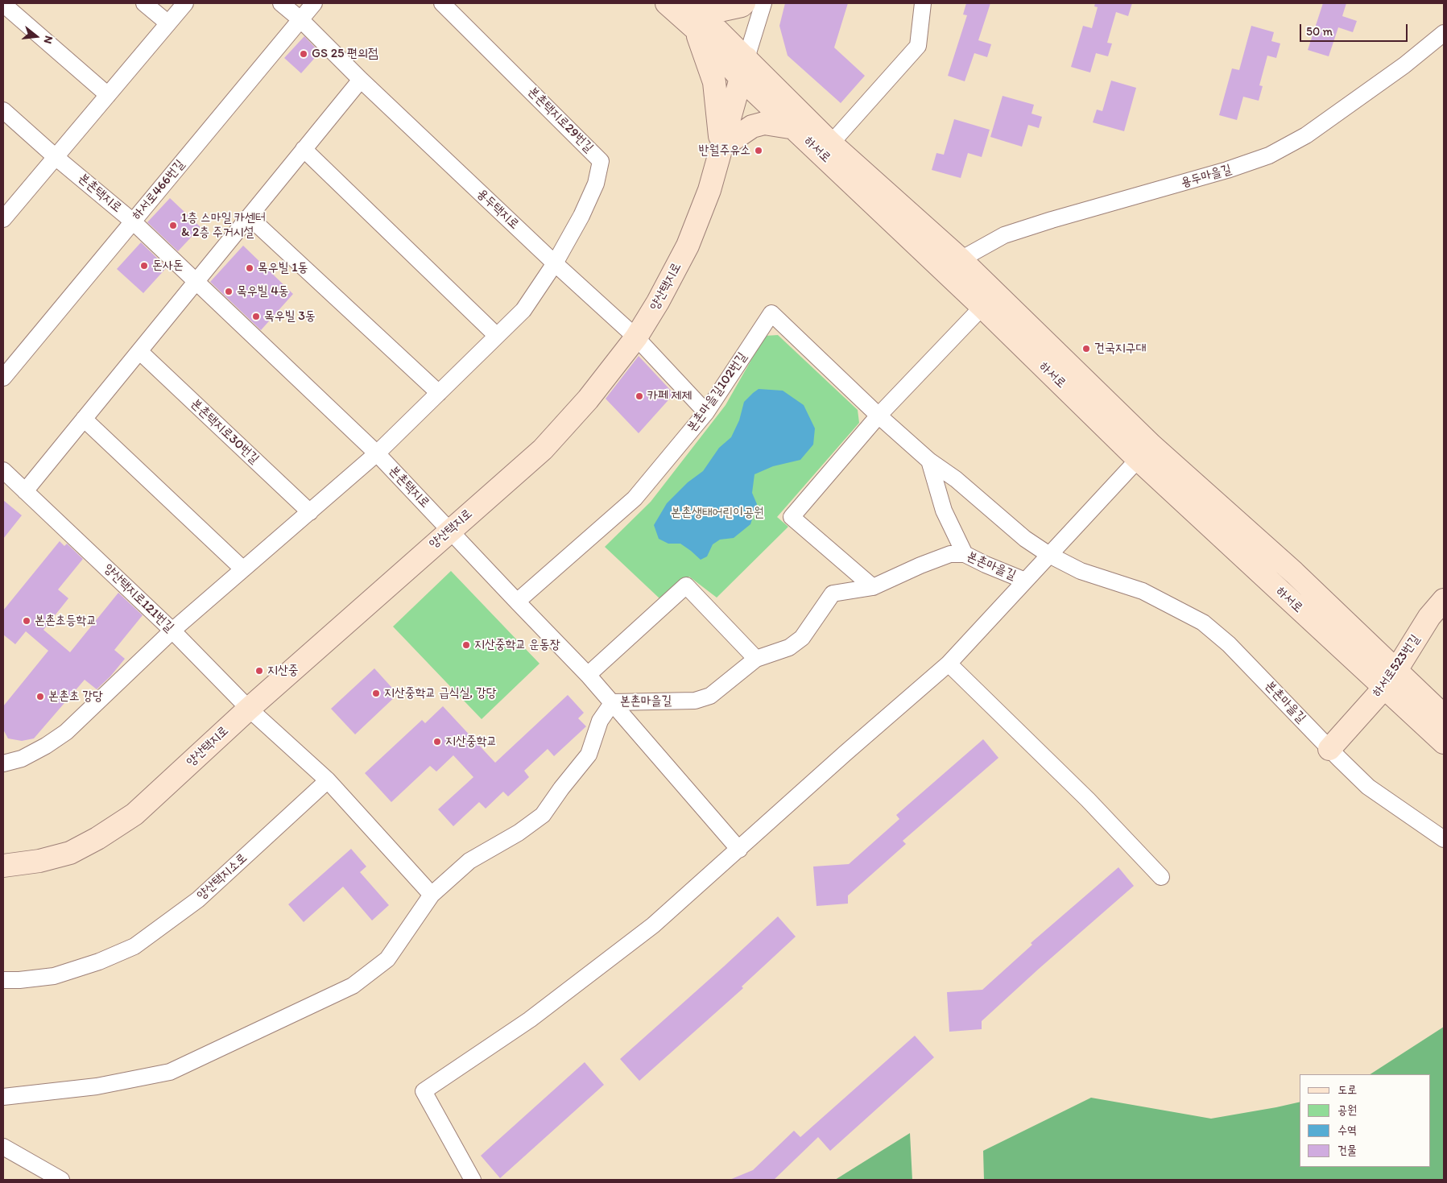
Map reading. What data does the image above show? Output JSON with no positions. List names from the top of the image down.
{
  "streets": {
    "main road": ["하서로", "양산택지로", "하서로523번길"],
    "street": [
      "본촌택지로29번길",
      "용두마을길",
      "하서로466번길",
      "본촌택지로",
      "용두택지로",
      "본촌마을길102번길",
      "본촌택지로30번길",
      "본촌마을길",
      "양산택지로121번길",
      "양산택지소로"
    ]
  },
  "crossings": [
    ["본촌택지로29번길", "본촌택지로"],
    ["본촌택지로29번길", "용두택지로"],
    ["하서로", "용두마을길"],
    ["하서로", "양산택지로"],
    ["하서로", "하서로523번길"],
    ["하서로466번길", "본촌택지로"],
    ["하서로466번길", "용두택지로"],
    ["본촌택지로", "양산택지로"],
    ["본촌택지로", "본촌마을길102번길"],
    ["본촌택지로", "본촌마을길"],
    ["용두택지로", "양산택지로"],
    ["용두택지로", "본촌마을길102번길"],
    ["양산택지로", "양산택지로121번길"],
    ["본촌마을길102번길", "본촌마을길"],
    ["본촌마을길", "하서로523번길"]
  ],
  "parks": ["본촌생태어린이공원"],
  "places": [
    "GS 25 편의점",
    "반월주유소",
    "1층 스마일 카센터 & 2층 주거시설",
    "돈사돈",
    "목우빌 1동",
    "목우빌 4동",
    "목우빌 3동",
    "건국지구대",
    "카페 제제",
    "본촌초등학교",
    "지산중학교 운동장",
    "지산중",
    "지산중학교 급식실, 강당",
    "본촌초 강당",
    "지산중학교"
  ],
  "legend": [
    "도로",
    "공원",
    "수역",
    "건물"
  ],
  "scale_bar": "50 m",
  "north": "right"
}
